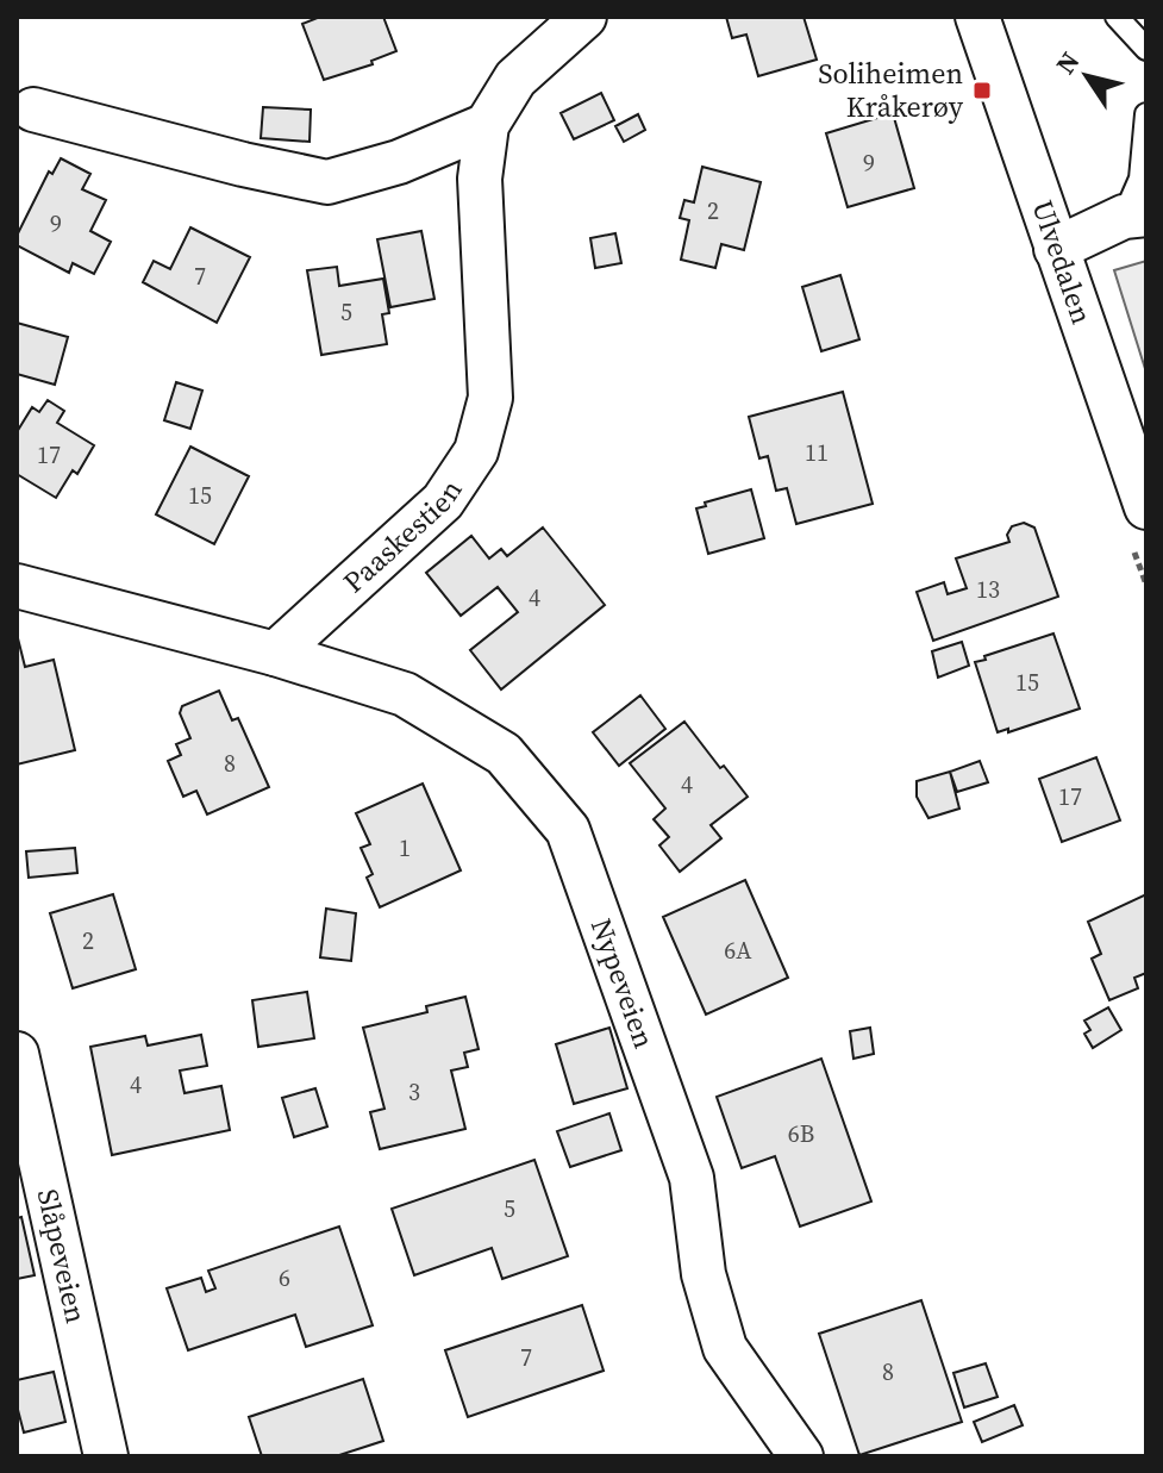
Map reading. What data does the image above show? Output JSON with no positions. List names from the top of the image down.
{
  "streets": {
    "street": [
      "Ulvedalen",
      "Paaskestien",
      "Nypeveien",
      "Slåpeveien"
    ]
  },
  "crossings": [
    ["Paaskestien", "Nypeveien"]
  ],
  "places": {
    "transit": ["Soliheimen Kråkerøy"]
  },
  "house_numbers": [
    "9",
    "2",
    "9",
    "7",
    "5",
    "11",
    "17",
    "15",
    "13",
    "4",
    "15",
    "8",
    "4",
    "17",
    "1",
    "2",
    "6A",
    "4",
    "3",
    "6B",
    "5",
    "6",
    "7",
    "8"
  ],
  "north": "top left"
}
